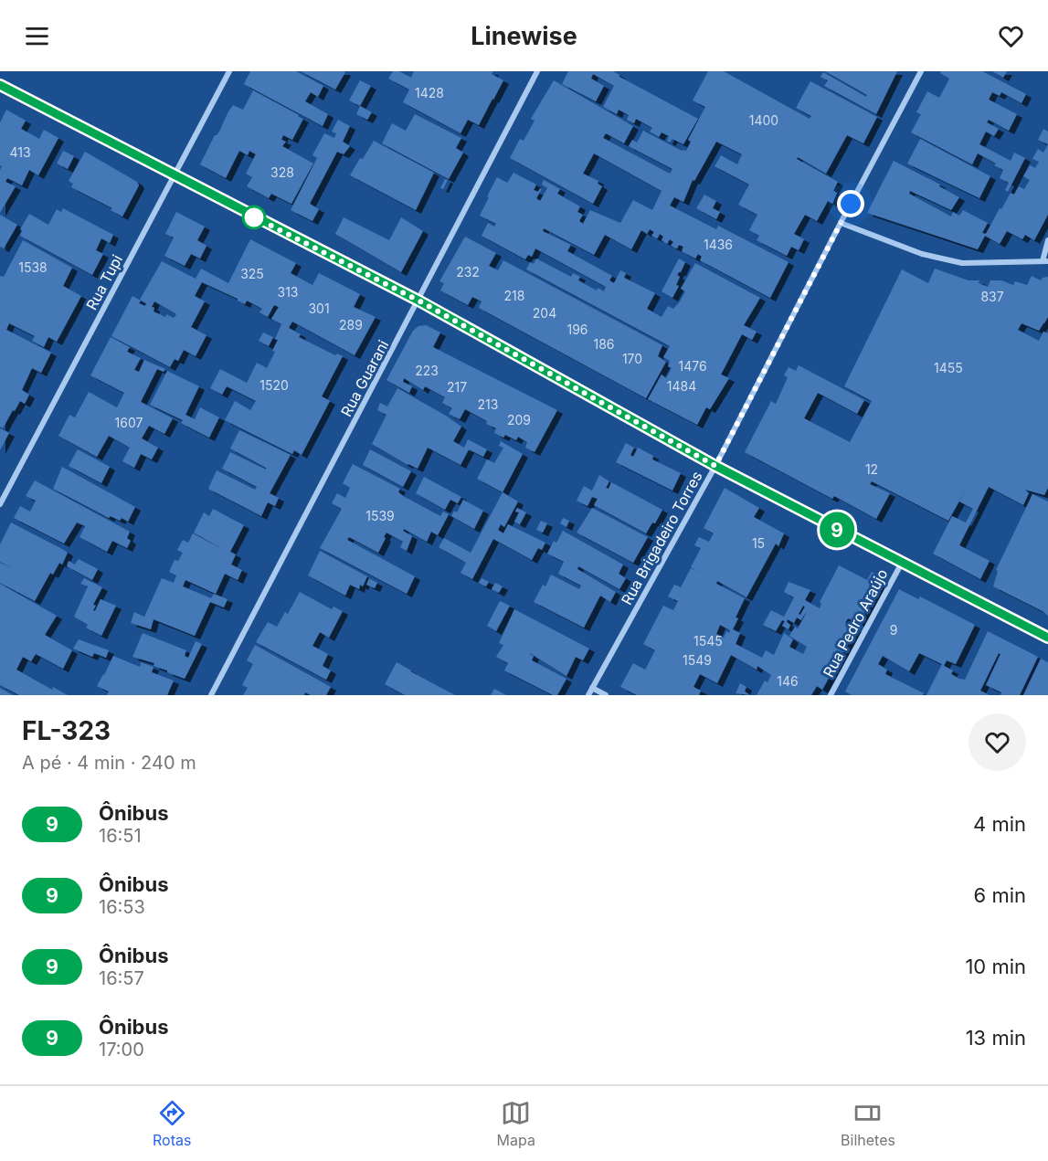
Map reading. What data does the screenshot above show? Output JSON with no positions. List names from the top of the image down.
{
  "streets": {
    "street": [
      "Rua Tupi",
      "Rua Guarani",
      "Rua Brigadeiro Torres",
      "Rua Pedro Araújo"
    ]
  },
  "lines": ["bus line 9"],
  "house_numbers": [
    "1428",
    "1400",
    "413",
    "328",
    "1436",
    "1538",
    "232",
    "325",
    "313",
    "218",
    "837",
    "301",
    "204",
    "289",
    "196",
    "186",
    "170",
    "1476",
    "1455",
    "223",
    "1520",
    "1484",
    "217",
    "213",
    "209",
    "1607",
    "12",
    "1539",
    "15",
    "9",
    "1545",
    "1549",
    "146"
  ],
  "page": {
    "header": "Linewise",
    "on_map": "9",
    "heading": ["FL-323", "A pé · 4 min · 240 m"],
    "list": [
      {
        "mark": "9",
        "name": "Ônibus",
        "note": "16:51",
        "value": "4 min"
      },
      {
        "mark": "9",
        "name": "Ônibus",
        "note": "16:53",
        "value": "6 min"
      },
      {
        "mark": "9",
        "name": "Ônibus",
        "note": "16:57",
        "value": "10 min"
      },
      {
        "mark": "9",
        "name": "Ônibus",
        "note": "17:00",
        "value": "13 min"
      }
    ],
    "tabs": ["Rotas", "Mapa", "Bilhetes"]
  }
}
